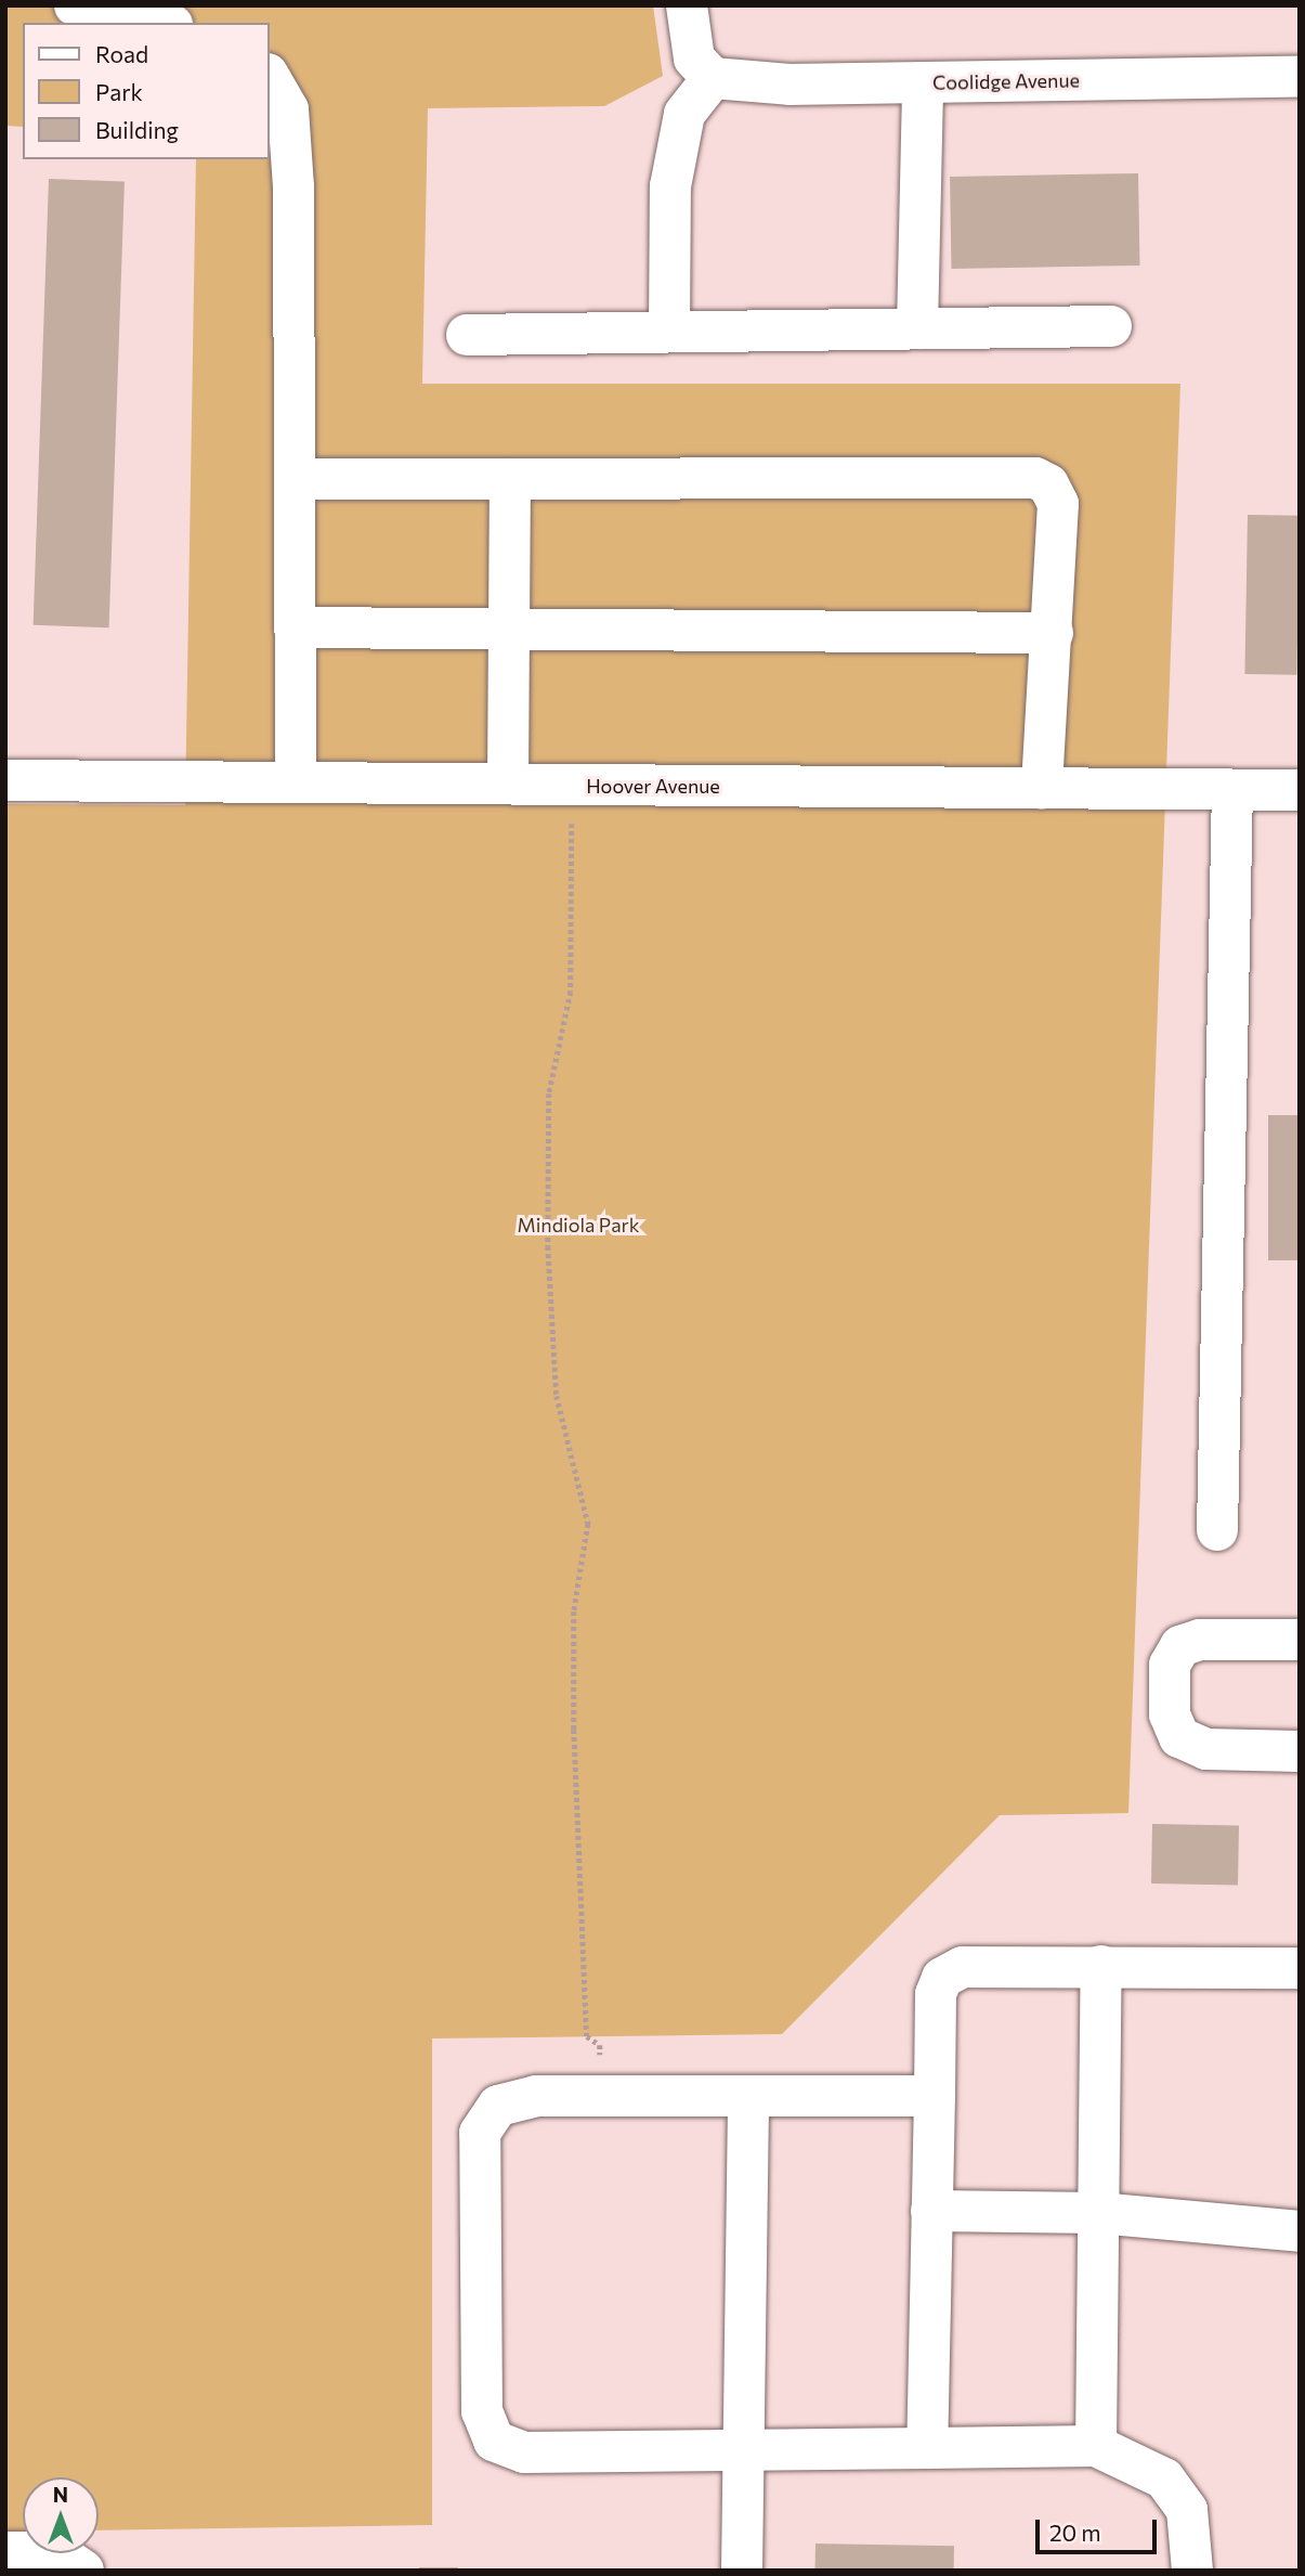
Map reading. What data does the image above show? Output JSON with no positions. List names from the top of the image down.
{
  "streets": {
    "street": ["Coolidge Avenue", "Hoover Avenue"]
  },
  "parks": ["Mindiola Park"],
  "legend": ["Road", "Park", "Building"],
  "scale_bar": "20 m",
  "north": "top"
}
